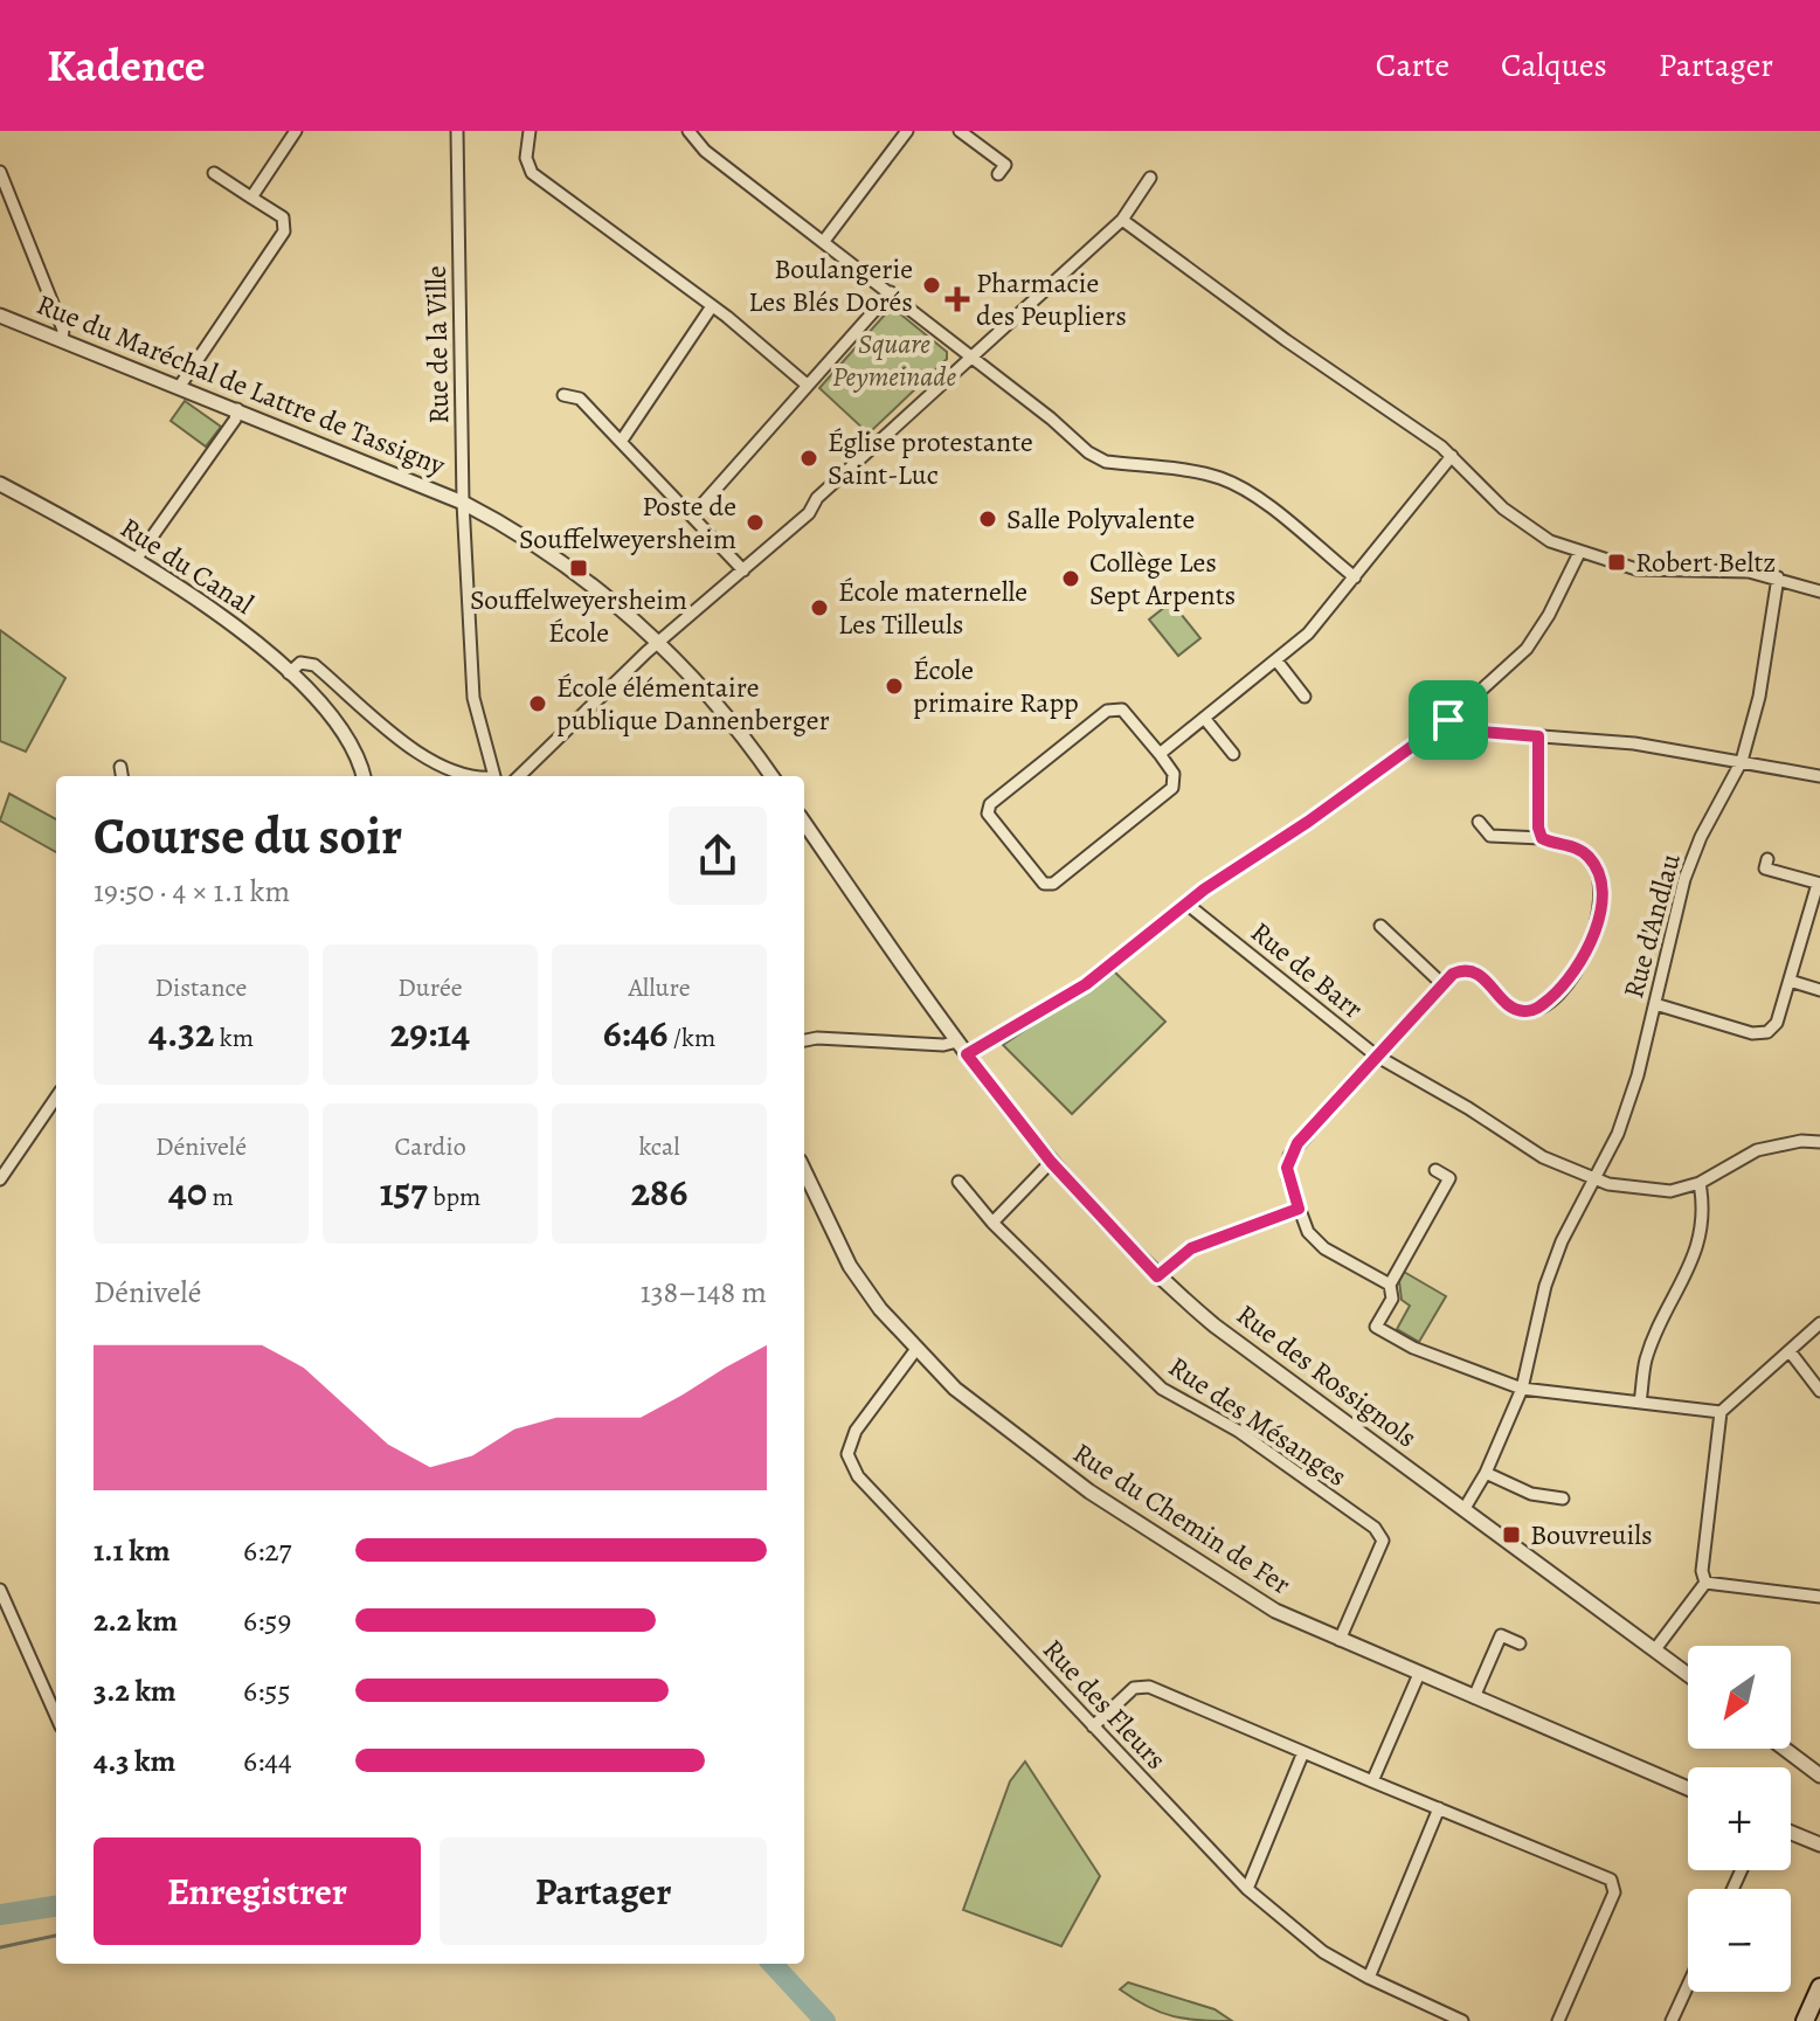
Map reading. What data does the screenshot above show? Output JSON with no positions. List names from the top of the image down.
{
  "streets": {
    "street": [
      "Rue de la Ville",
      "Rue du Maréchal de Lattre de Tassigny",
      "Rue du Canal",
      "Rue d'Andlau",
      "Rue de Barr",
      "Rue des Rossignols",
      "Rue des Mésanges",
      "Rue du Chemin de Fer",
      "Rue des Fleurs"
    ]
  },
  "crossings": [
    ["Rue de la Ville", "Rue du Maréchal de Lattre de Tassigny"],
    ["Rue d'Andlau", "Rue de Barr"],
    ["Rue d'Andlau", "Rue des Rossignols"],
    ["Rue des Mésanges", "Rue du Chemin de Fer"],
    ["Rue du Chemin de Fer", "Rue des Fleurs"]
  ],
  "parks": ["Square Peymeinade"],
  "places": {
    "other": [
      "Boulangerie Les Blés Dorés",
      "Église protestante Saint-Luc",
      "Salle Polyvalente",
      "Poste de Souffelweyersheim",
      "Collège Les Sept Arpents",
      "École maternelle Les Tilleuls",
      "École primaire Rapp",
      "École élémentaire publique Dannenberger"
    ],
    "health": ["Pharmacie des Peupliers"],
    "transit": ["Robert Beltz", "Souffelweyersheim École", "Bouvreuils"]
  },
  "north": "bottom left",
  "page": {
    "header": "Kadence",
    "nav": ["Carte", "Calques", "Partager"],
    "heading": ["Course du soir", "19:50 · 4 × 1.1 km"],
    "stats": [
      ["Distance", "4.32 km"],
      ["Durée", "29:14"],
      ["Allure", "6:46 /km"],
      ["Dénivelé", "40 m"],
      ["Cardio", "157 bpm"],
      ["kcal", "286"]
    ],
    "chart": ["Dénivelé", "138–148 m"],
    "list": [
      {
        "name": "1.1 km",
        "note": "6:27"
      },
      {
        "name": "2.2 km",
        "note": "6:59"
      },
      {
        "name": "3.2 km",
        "note": "6:55"
      },
      {
        "name": "4.3 km",
        "note": "6:44"
      }
    ],
    "map_buttons": ["+", "−"],
    "buttons": ["Enregistrer", "Partager"]
  }
}
